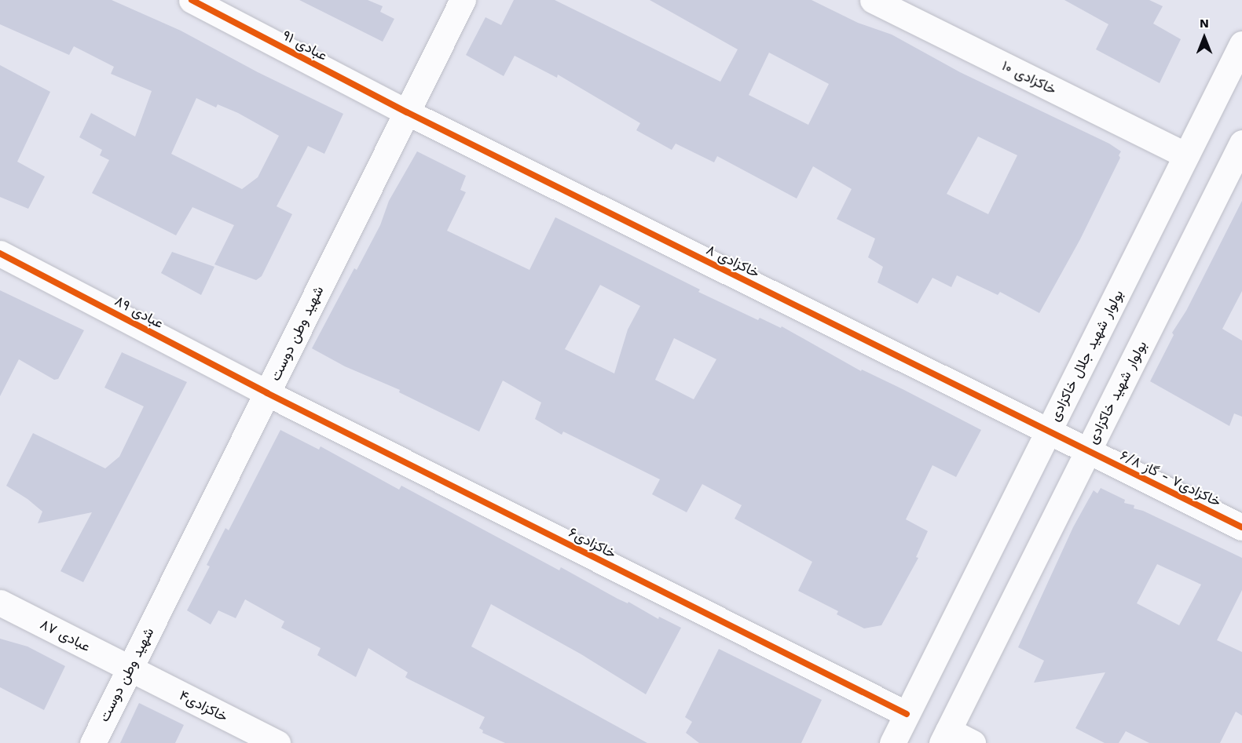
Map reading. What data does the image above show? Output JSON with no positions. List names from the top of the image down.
{
  "streets": {
    "street": [
      "عبادی ۹۱",
      "خاکزادی ۱۰",
      "خاکزادی ۸",
      "عبادی ۸۹",
      "شهید وطن دوست",
      "بولوار شهید جلال خاکزادی",
      "بولوار شهید خاکزادی",
      "خاکزادی۷ - گاز ۶/۸",
      "خاکزادی۶",
      "عبادی ۸۷",
      "خاکزادی۴"
    ]
  },
  "crossings": [
    ["عبادی ۹۱", "خاکزادی ۸"],
    ["عبادی ۹۱", "شهید وطن دوست"],
    ["خاکزادی ۱۰", "بولوار شهید جلال خاکزادی"],
    ["خاکزادی ۸", "شهید وطن دوست"],
    ["خاکزادی ۸", "بولوار شهید جلال خاکزادی"],
    ["خاکزادی ۸", "بولوار شهید خاکزادی"],
    ["خاکزادی ۸", "خاکزادی۷ - گاز ۶/۸"],
    ["عبادی ۸۹", "شهید وطن دوست"],
    ["عبادی ۸۹", "خاکزادی۶"],
    ["شهید وطن دوست", "خاکزادی۶"],
    ["شهید وطن دوست", "عبادی ۸۷"],
    ["شهید وطن دوست", "خاکزادی۴"],
    ["بولوار شهید جلال خاکزادی", "خاکزادی۶"],
    ["بولوار شهید خاکزادی", "خاکزادی۷ - گاز ۶/۸"],
    ["عبادی ۸۷", "خاکزادی۴"]
  ],
  "north": "top"
}
